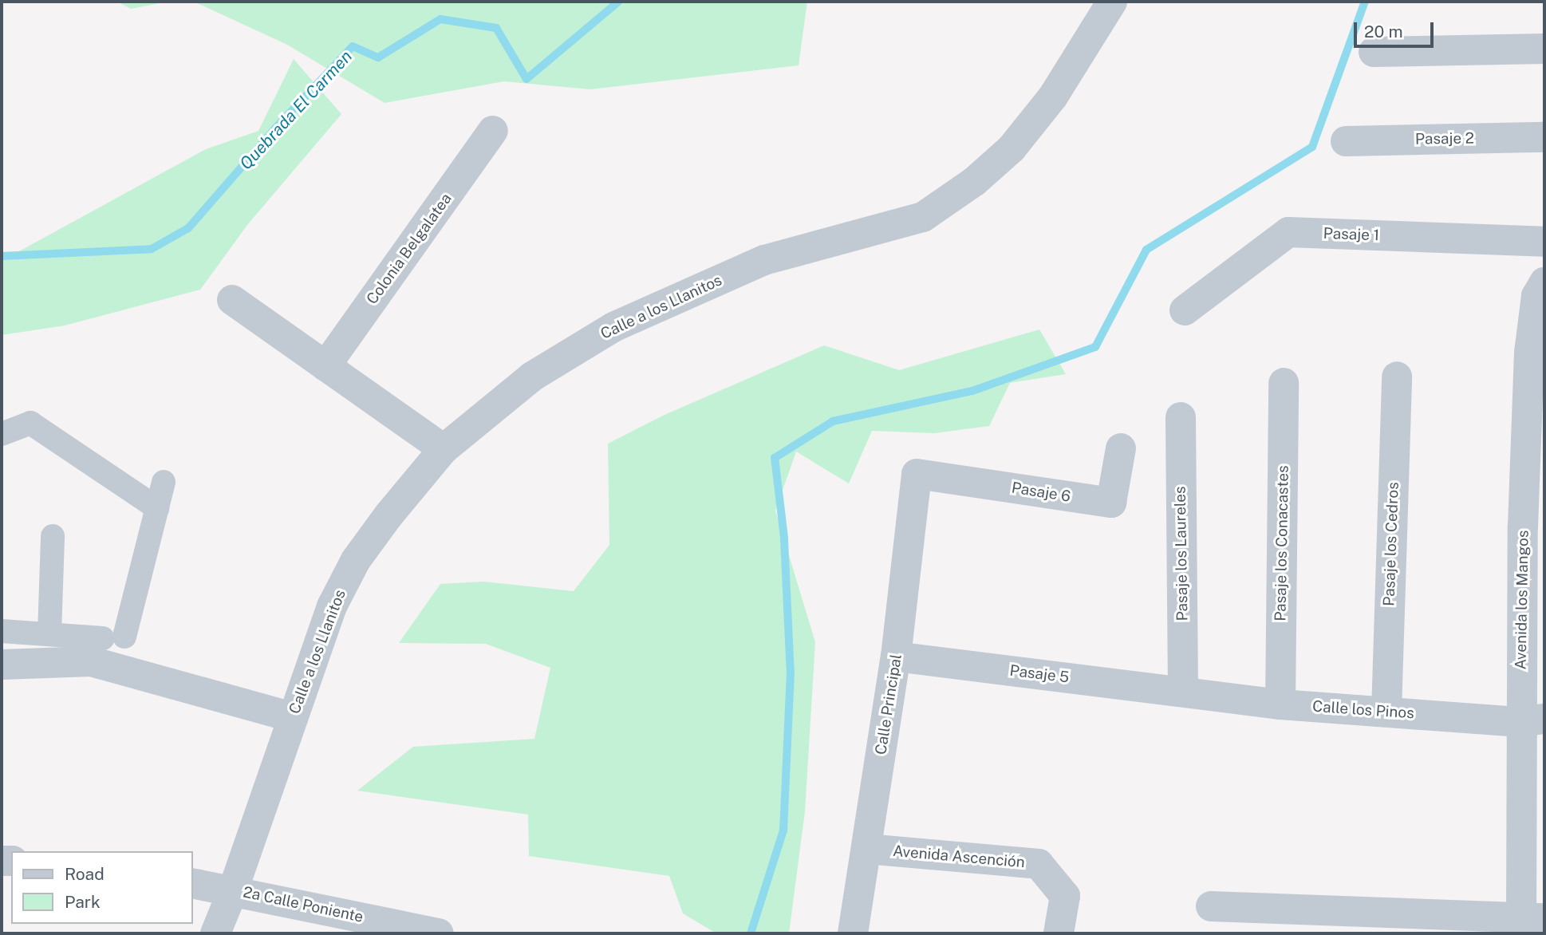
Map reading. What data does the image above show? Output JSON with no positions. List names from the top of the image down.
{
  "streets": {
    "street": [
      "Pasaje 2",
      "Pasaje 1",
      "Colonia Belgalatea",
      "Calle a los Llanitos",
      "Pasaje 6",
      "Pasaje los Conacastes",
      "Pasaje los Cedros",
      "Pasaje los Laureles",
      "Avenida los Mangos",
      "Pasaje 5",
      "Calle Principal",
      "Calle los Pinos",
      "Avenida Ascención",
      "2a Calle Poniente"
    ]
  },
  "crossings": [
    ["Calle a los Llanitos", "2a Calle Poniente"],
    ["Pasaje 6", "Calle Principal"],
    ["Pasaje los Conacastes", "Calle los Pinos"],
    ["Pasaje los Cedros", "Calle los Pinos"],
    ["Pasaje los Laureles", "Pasaje 5"],
    ["Pasaje los Laureles", "Calle los Pinos"],
    ["Avenida los Mangos", "Calle los Pinos"],
    ["Pasaje 5", "Calle Principal"],
    ["Pasaje 5", "Calle los Pinos"],
    ["Calle Principal", "Avenida Ascención"]
  ],
  "water": ["Quebrada El Carmen"],
  "legend": ["Road", "Park"],
  "scale_bar": "20 m"
}
